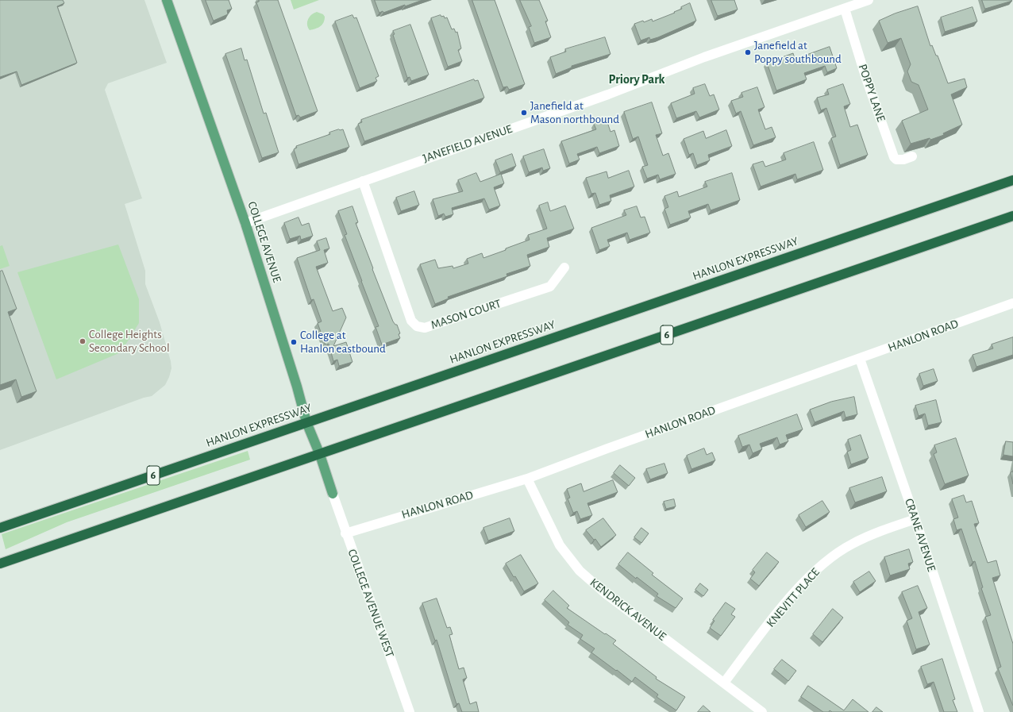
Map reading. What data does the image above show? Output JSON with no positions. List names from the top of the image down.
{
  "streets": {
    "highway": ["HANLON EXPRESSWAY", "6"],
    "main road": ["COLLEGE AVENUE"],
    "street": [
      "POPPY LANE",
      "JANEFIELD AVENUE",
      "MASON COURT",
      "HANLON ROAD",
      "CRANE AVENUE",
      "KNEVITT PLACE",
      "COLLEGE AVENUE WEST",
      "KENDRICK AVENUE"
    ]
  },
  "crossings": [
    ["POPPY LANE", "JANEFIELD AVENUE"],
    ["JANEFIELD AVENUE", "COLLEGE AVENUE"],
    ["JANEFIELD AVENUE", "MASON COURT"],
    ["COLLEGE AVENUE", "HANLON EXPRESSWAY"],
    ["COLLEGE AVENUE", "6"],
    ["COLLEGE AVENUE", "COLLEGE AVENUE WEST"],
    ["HANLON ROAD", "CRANE AVENUE"],
    ["HANLON ROAD", "COLLEGE AVENUE WEST"],
    ["HANLON ROAD", "KENDRICK AVENUE"],
    ["CRANE AVENUE", "KNEVITT PLACE"],
    ["KNEVITT PLACE", "KENDRICK AVENUE"]
  ],
  "districts": ["Priory Park"],
  "places": [
    "Janefield at Poppy southbound",
    "Janefield at Mason northbound",
    "College Heights Secondary School",
    "College at Hanlon eastbound"
  ]
}
